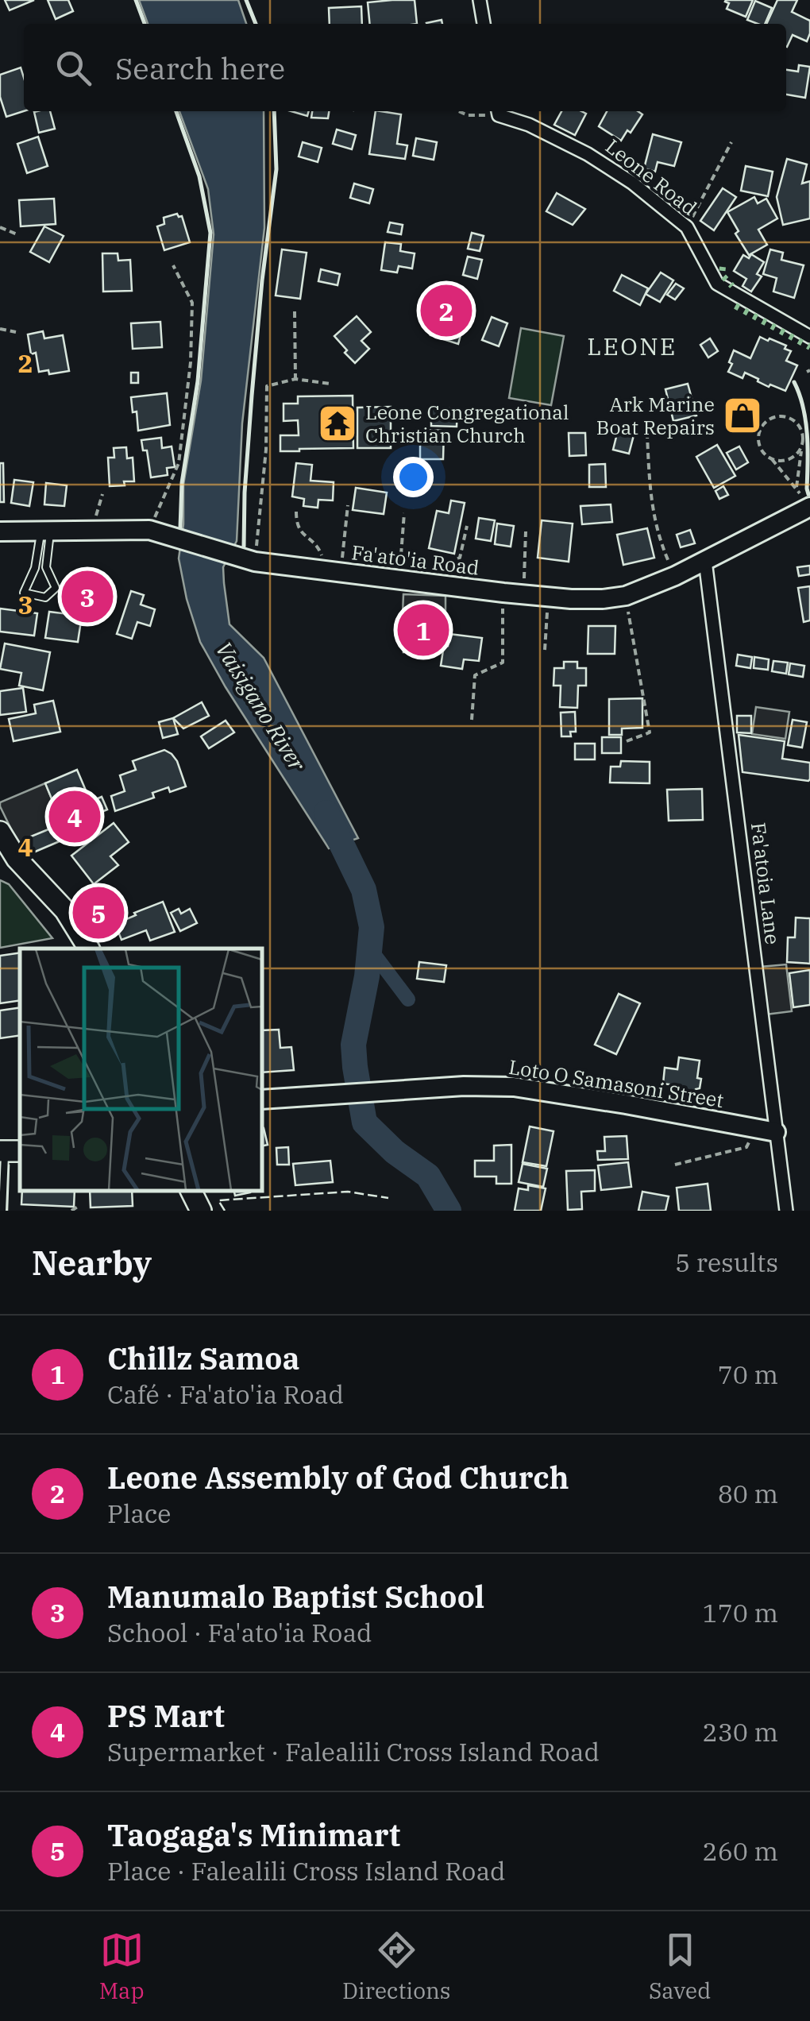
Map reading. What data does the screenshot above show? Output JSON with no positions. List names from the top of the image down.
{
  "streets": {
    "main road": ["Fa'ato'ia Road", "Loto O Samasoni Street"],
    "street": ["Leone Road", "Fa'atoia Lane"]
  },
  "crossings": [
    ["Fa'ato'ia Road", "Fa'atoia Lane"],
    ["Fa'atoia Lane", "Loto O Samasoni Street"]
  ],
  "districts": ["LEONE"],
  "water": ["Vaisigano River"],
  "places": {
    "shop": ["Ark Marine Boat Repairs"],
    "temple": ["Leone Congregational Christian Church"]
  },
  "page": {
    "search": "Search here",
    "pins": [
      "2",
      "3",
      "1",
      "4",
      "5"
    ],
    "heading": ["Nearby", "5 results"],
    "list": [
      {
        "mark": "1",
        "name": "Chillz Samoa",
        "note": "Café · Fa'ato'ia Road",
        "value": "70 m"
      },
      {
        "mark": "2",
        "name": "Leone Assembly of God Church",
        "note": "Place",
        "value": "80 m"
      },
      {
        "mark": "3",
        "name": "Manumalo Baptist School",
        "note": "School · Fa'ato'ia Road",
        "value": "170 m"
      },
      {
        "mark": "4",
        "name": "PS Mart",
        "note": "Supermarket · Falealili Cross Island Road",
        "value": "230 m"
      },
      {
        "mark": "5",
        "name": "Taogaga's Minimart",
        "note": "Place · Falealili Cross Island Road",
        "value": "260 m"
      }
    ],
    "nav": ["Map", "Directions", "Saved"]
  },
  "grid": {
    "rows": ["2", "3", "4"]
  }
}
